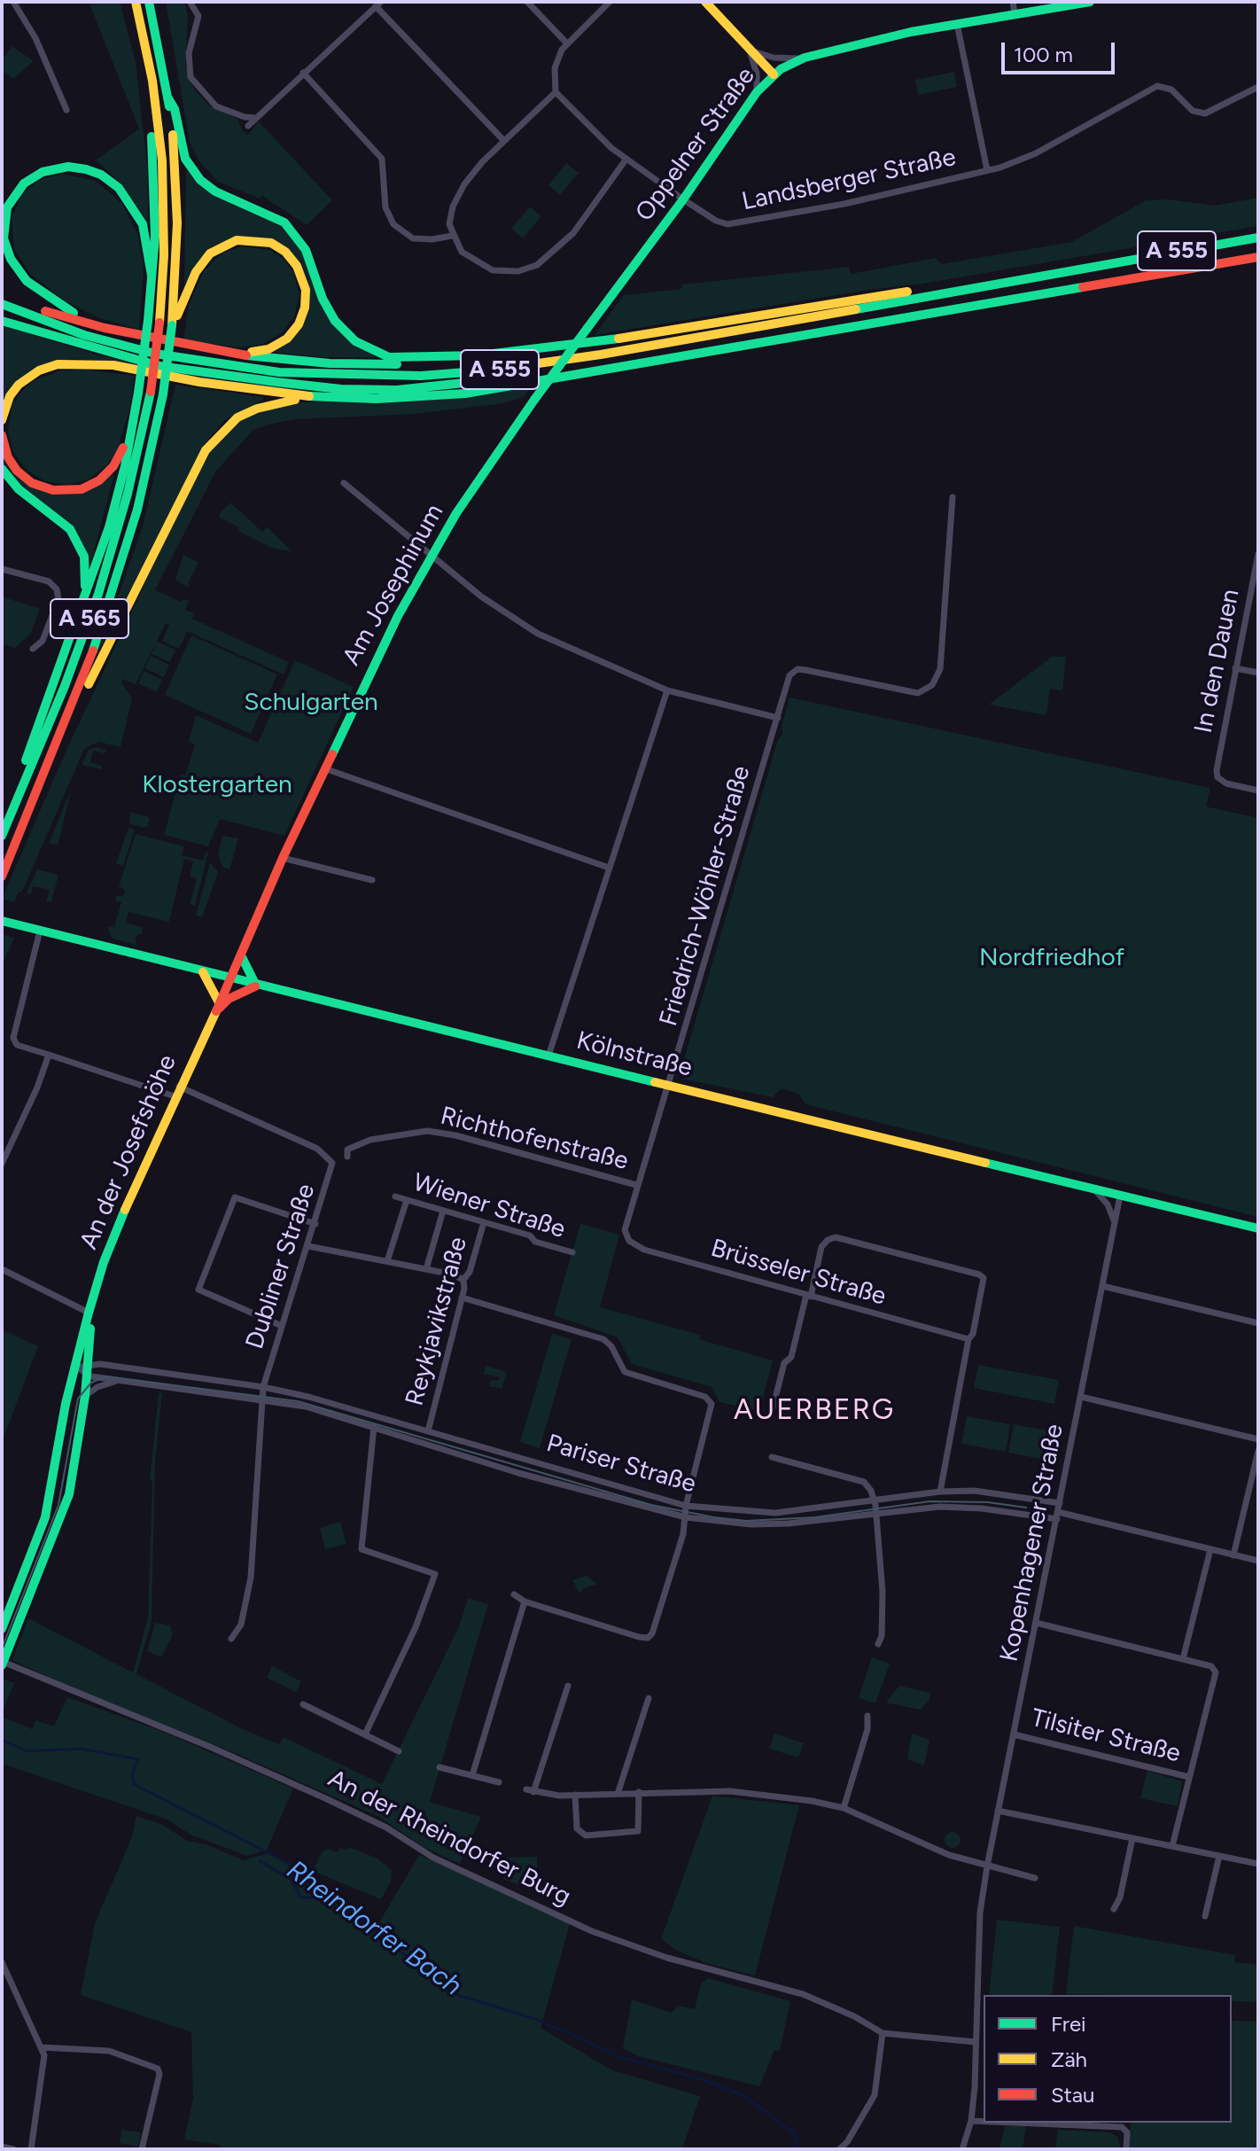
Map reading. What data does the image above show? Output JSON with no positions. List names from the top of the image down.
{
  "streets": {
    "main road": [
      "Oppelner Straße",
      "A 555",
      "Am Josephinum",
      "A 565",
      "Kölnstraße",
      "An der Josefshöhe"
    ],
    "street": [
      "Landsberger Straße",
      "In den Dauen",
      "Friedrich-Wöhler-Straße",
      "Richthofenstraße",
      "Wiener Straße",
      "Dubliner Straße",
      "Brüsseler Straße",
      "Reykjavikstraße",
      "Pariser Straße",
      "Kopenhagener Straße",
      "Tilsiter Straße",
      "An der Rheindorfer Burg"
    ]
  },
  "crossings": [
    ["Oppelner Straße", "Landsberger Straße"],
    ["Oppelner Straße", "Am Josephinum"],
    ["Am Josephinum", "Kölnstraße"],
    ["Am Josephinum", "An der Josefshöhe"],
    ["Friedrich-Wöhler-Straße", "Kölnstraße"],
    ["Friedrich-Wöhler-Straße", "Brüsseler Straße"],
    ["Kölnstraße", "An der Josefshöhe"],
    ["Kölnstraße", "Brüsseler Straße"],
    ["Kölnstraße", "Kopenhagener Straße"],
    ["Richthofenstraße", "Brüsseler Straße"],
    ["An der Josefshöhe", "Dubliner Straße"],
    ["An der Josefshöhe", "Pariser Straße"],
    ["An der Josefshöhe", "An der Rheindorfer Burg"],
    ["Wiener Straße", "Reykjavikstraße"],
    ["Dubliner Straße", "Pariser Straße"],
    ["Reykjavikstraße", "Pariser Straße"],
    ["Pariser Straße", "Kopenhagener Straße"],
    ["Kopenhagener Straße", "Tilsiter Straße"],
    ["Kopenhagener Straße", "An der Rheindorfer Burg"]
  ],
  "districts": ["AUERBERG"],
  "water": ["Rheindorfer Bach"],
  "parks": ["Schulgarten", "Klostergarten", "Nordfriedhof"],
  "legend": ["Frei", "Zäh", "Stau"],
  "scale_bar": "100 m"
}
